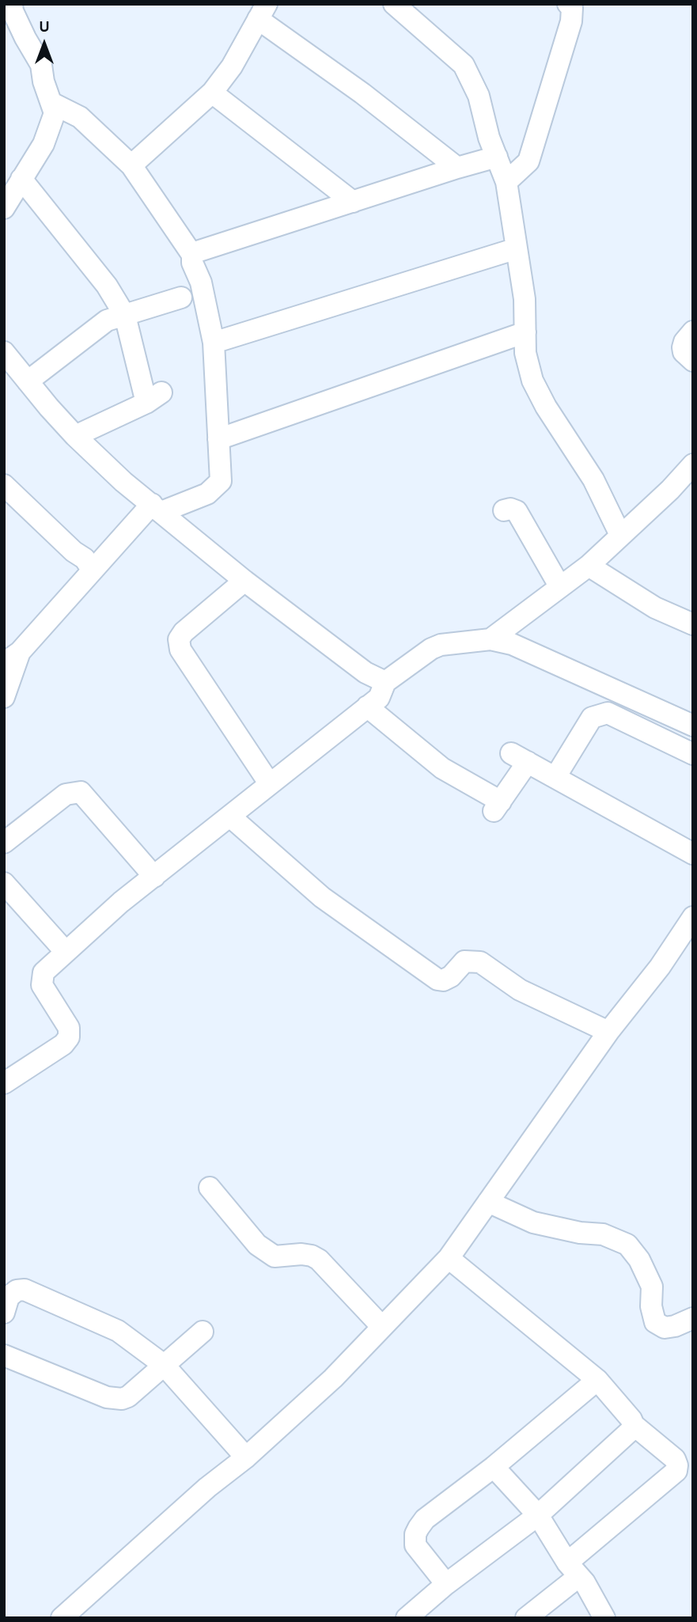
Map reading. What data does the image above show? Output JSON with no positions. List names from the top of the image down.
{
  "north": "top"
}
